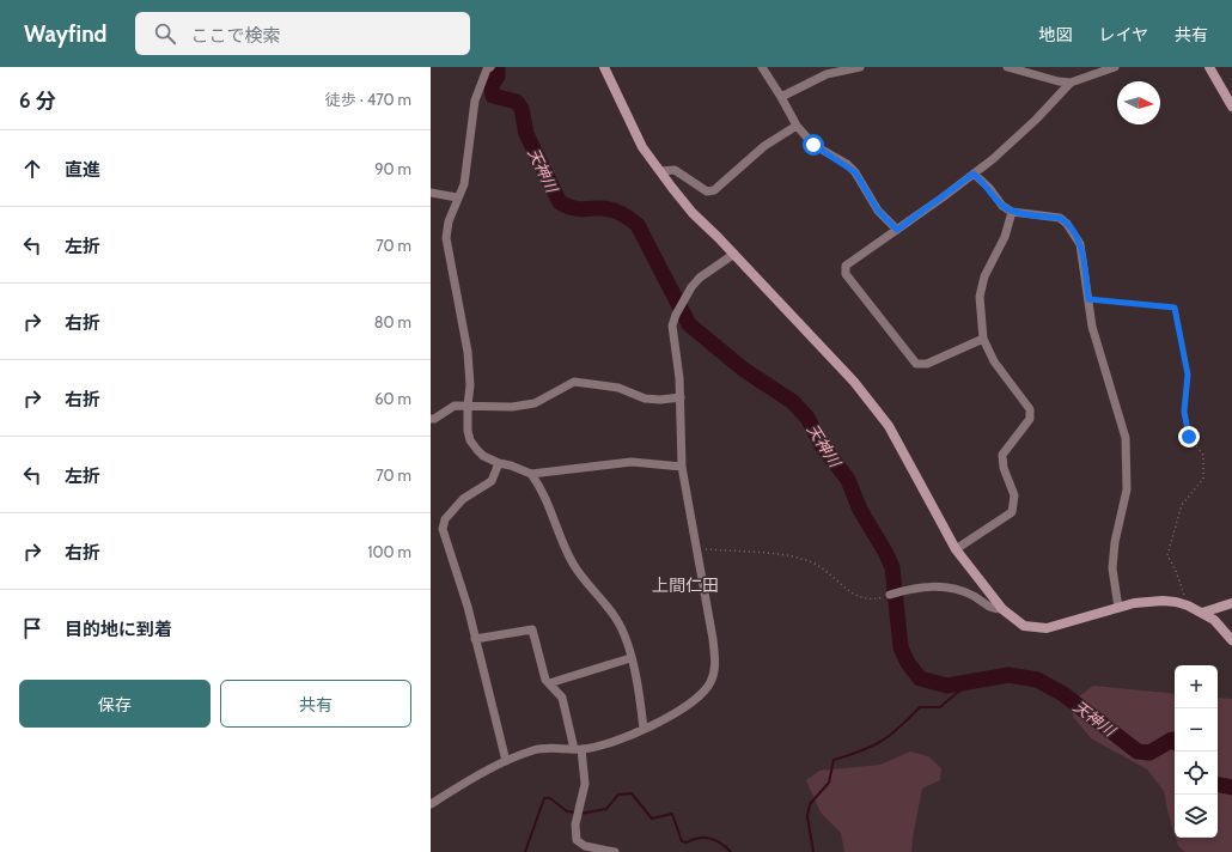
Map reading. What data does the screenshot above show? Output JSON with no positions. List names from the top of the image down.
{
  "districts": ["上間仁田"],
  "water": ["天神川"],
  "north": "right",
  "page": {
    "header": "Wayfind",
    "search": "ここで検索",
    "nav": ["地図", "レイヤ", "共有"],
    "heading": ["6 分", "徒歩 · 470 m"],
    "list": [
      ["直進", "90 m"],
      ["左折", "70 m"],
      ["右折", "80 m"],
      ["右折", "60 m"],
      ["左折", "70 m"],
      ["右折", "100 m"],
      "目的地に到着"
    ],
    "buttons": ["保存", "共有"],
    "map_buttons": ["+", "−"]
  }
}
